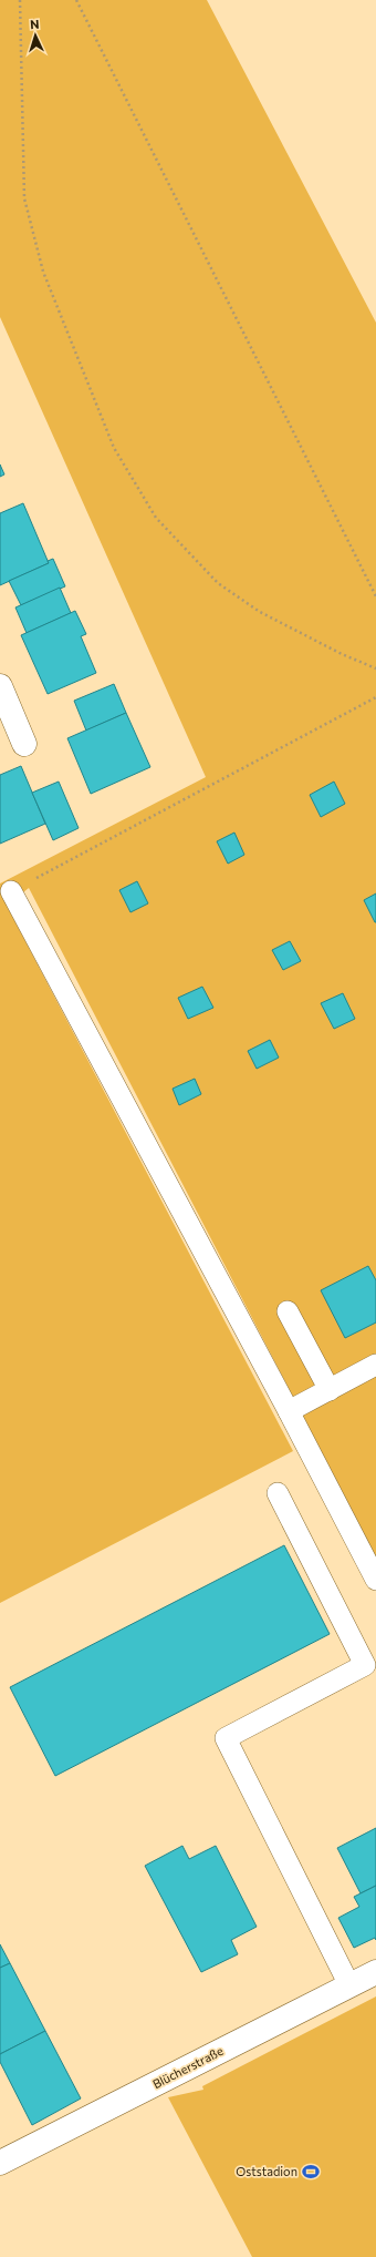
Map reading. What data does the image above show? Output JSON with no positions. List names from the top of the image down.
{
  "streets": {
    "street": ["Blücherstraße"]
  },
  "places": {
    "sports": ["Oststadion"]
  },
  "north": "top"
}
